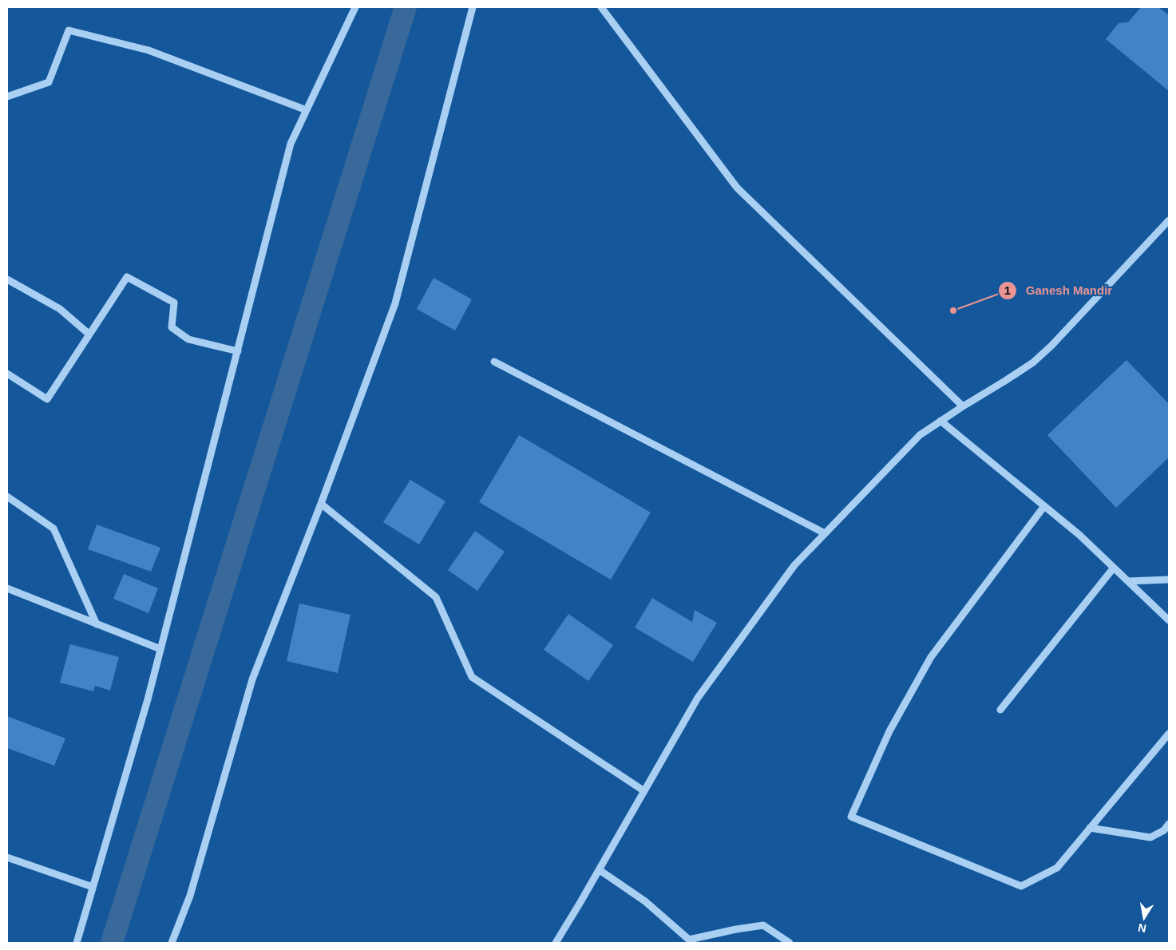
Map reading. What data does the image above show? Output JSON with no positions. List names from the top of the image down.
{
  "places": ["Ganesh Mandir"],
  "north": "bottom"
}
